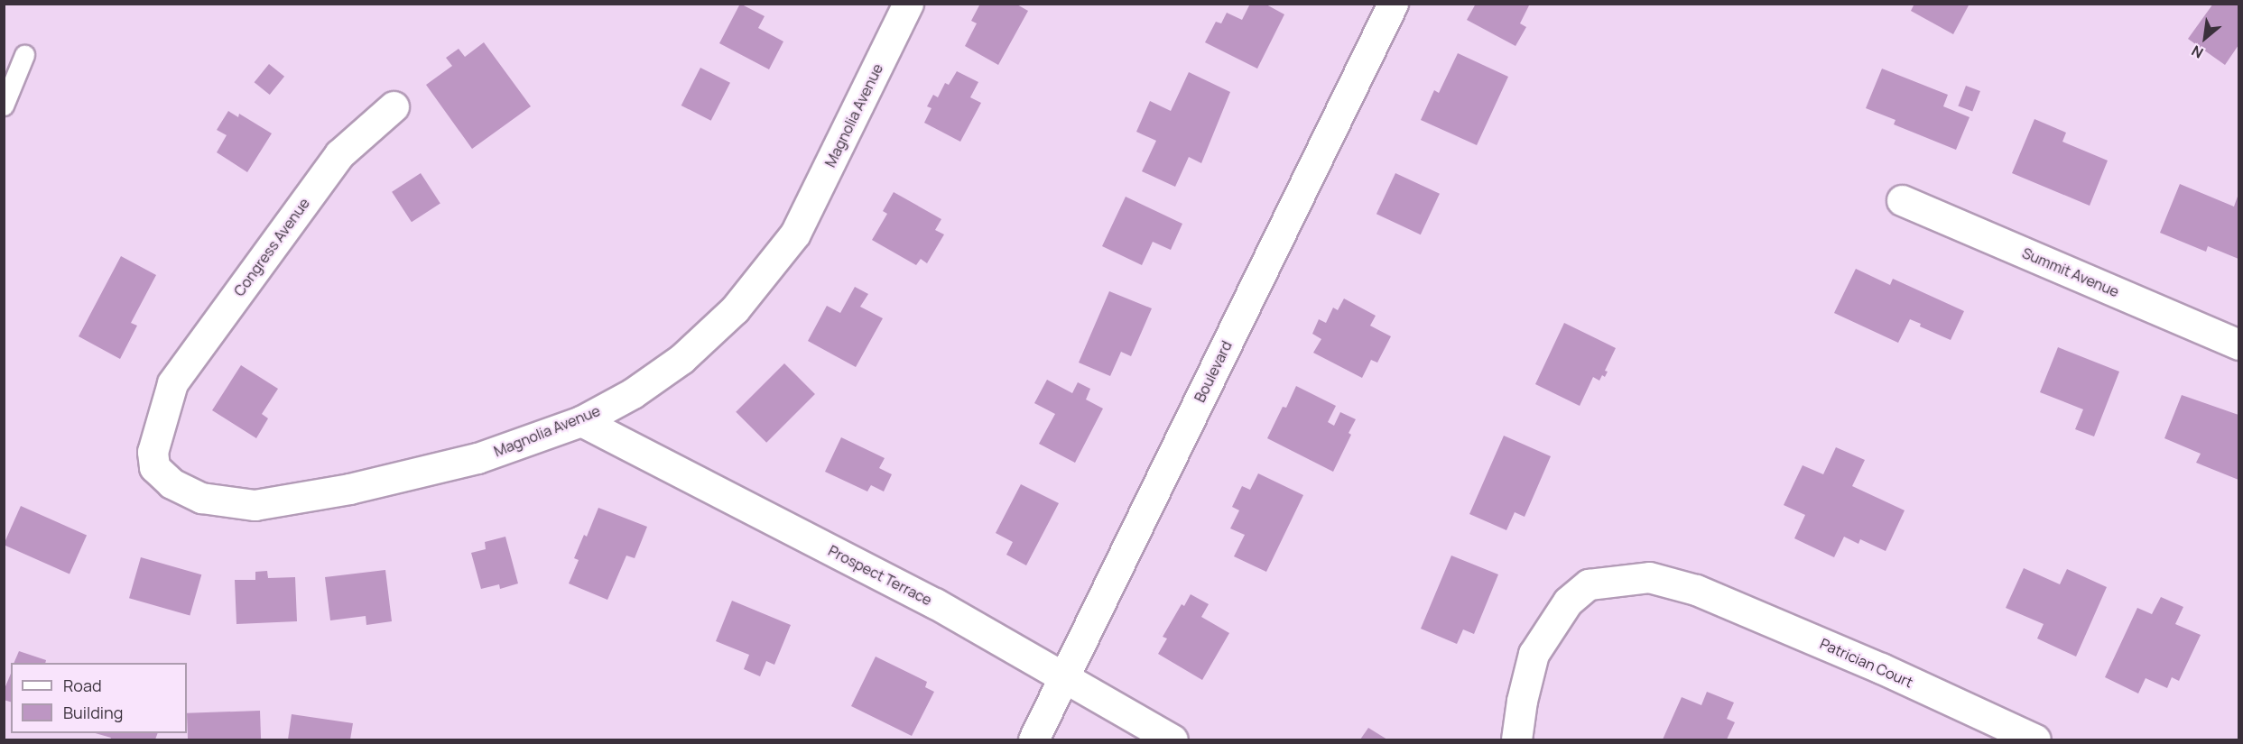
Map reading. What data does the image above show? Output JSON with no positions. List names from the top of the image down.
{
  "streets": {
    "street": [
      "Magnolia Avenue",
      "Congress Avenue",
      "Summit Avenue",
      "Boulevard",
      "Prospect Terrace",
      "Patrician Court"
    ]
  },
  "crossings": [
    ["Magnolia Avenue", "Congress Avenue"],
    ["Magnolia Avenue", "Prospect Terrace"],
    ["Boulevard", "Prospect Terrace"]
  ],
  "legend": ["Road", "Building"],
  "north": "bottom left"
}
